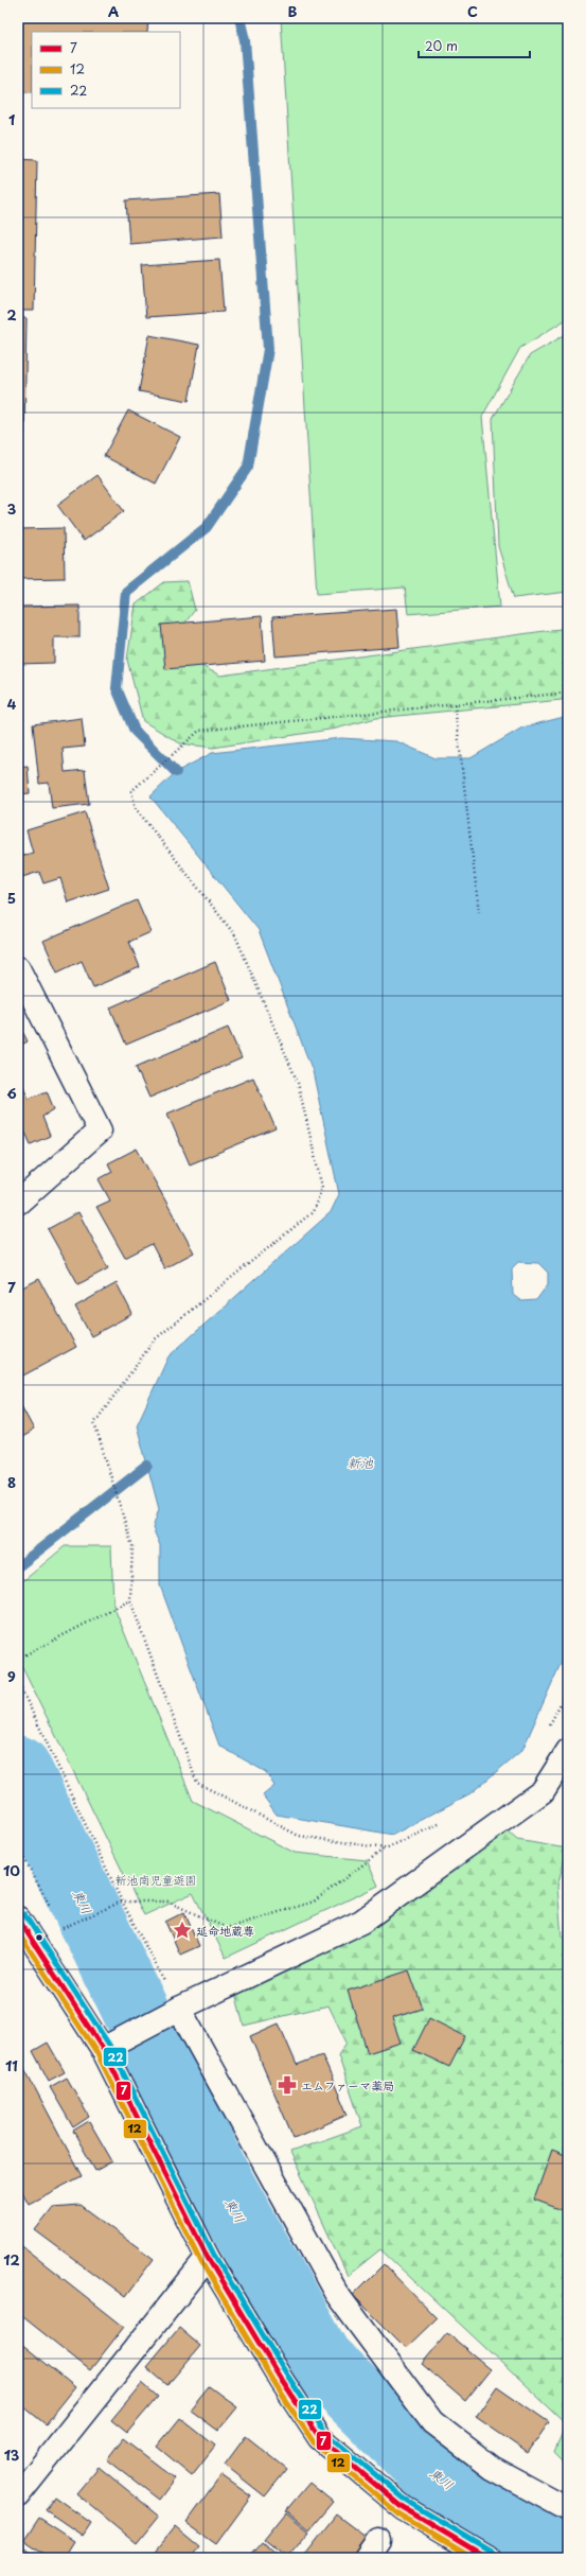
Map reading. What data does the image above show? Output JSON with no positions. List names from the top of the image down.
{
  "water": ["新池", "東川"],
  "parks": ["新池南児童遊園"],
  "places": {
    "place": ["延命地蔵尊"],
    "pharmacy": ["エムファーマ薬局"]
  },
  "lines": ["transit line 22", "transit line 7", "transit line 12"],
  "legend": ["7", "12", "22"],
  "scale_bar": "20 m",
  "grid": {
    "columns": ["A", "B", "C"],
    "rows": [
      "1",
      "2",
      "3",
      "4",
      "5",
      "6",
      "7",
      "8",
      "9",
      "10",
      "11",
      "12",
      "13"
    ]
  }
}
